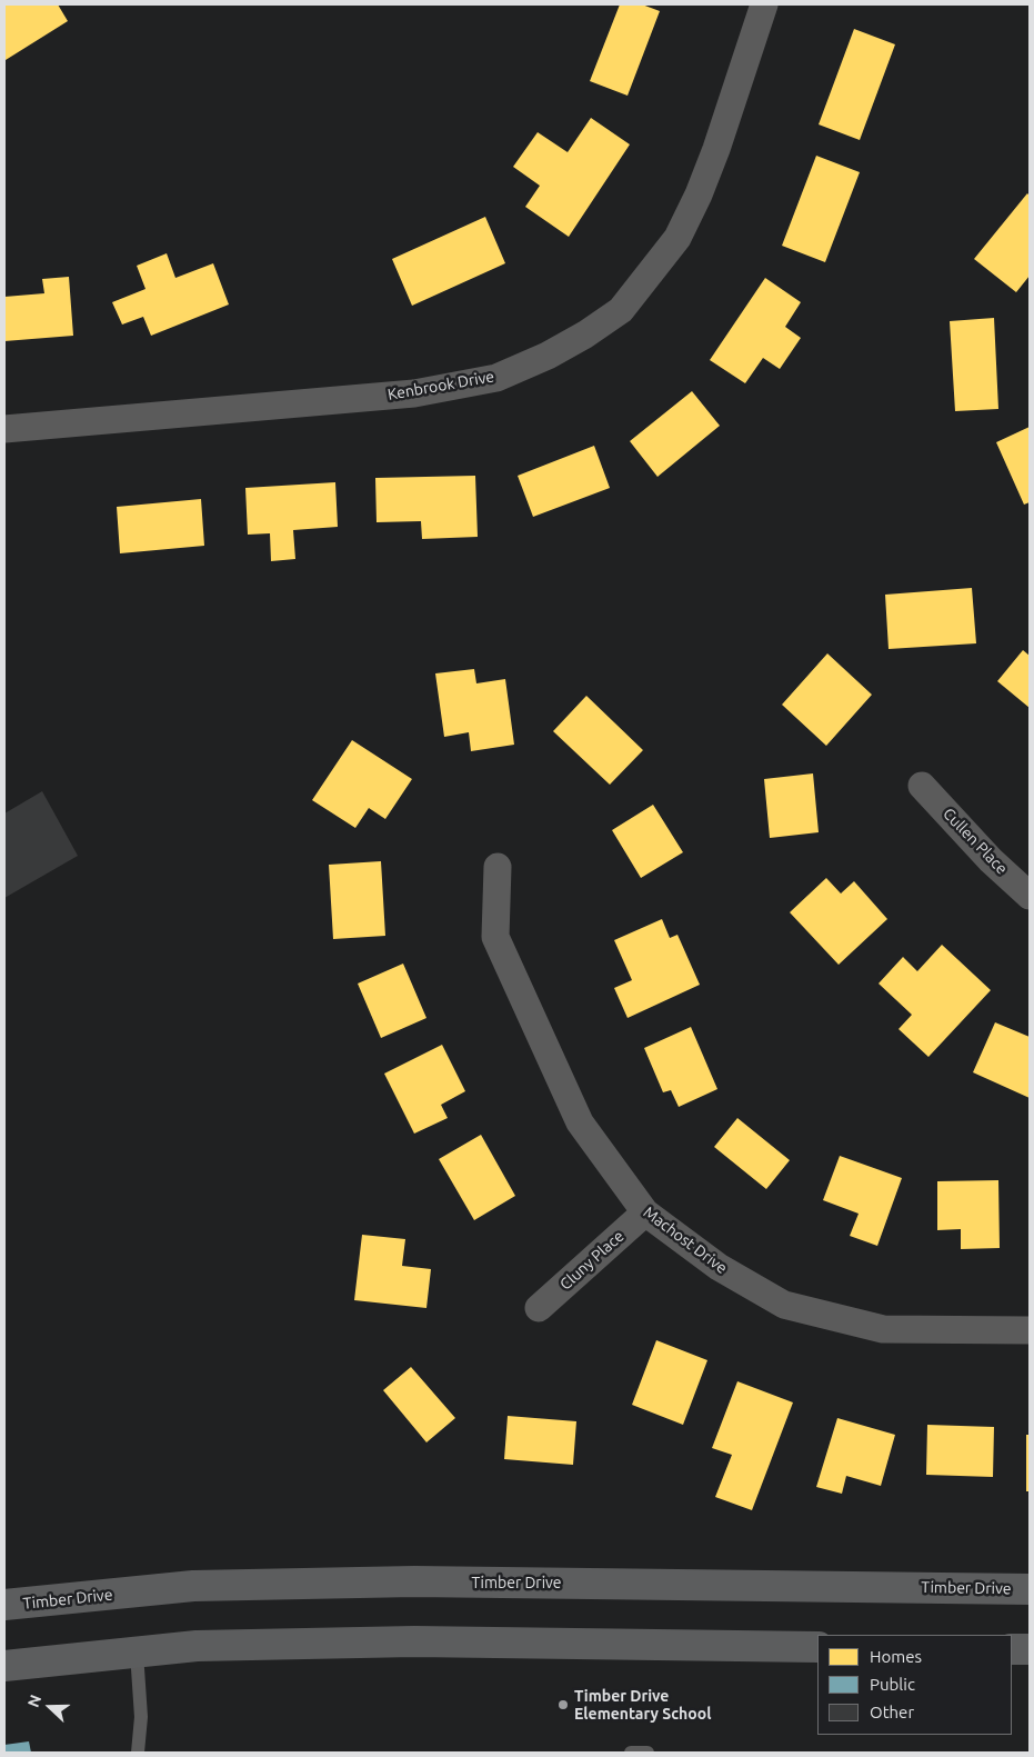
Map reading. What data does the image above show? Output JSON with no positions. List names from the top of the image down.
{
  "streets": {
    "main road": ["Timber Drive"],
    "street": [
      "Kenbrook Drive",
      "Cullen Place",
      "Machost Drive",
      "Cluny Place"
    ]
  },
  "crossings": [
    ["Machost Drive", "Cluny Place"]
  ],
  "places": ["Timber Drive Elementary School"],
  "legend": ["Homes", "Public", "Other"],
  "north": "left"
}
